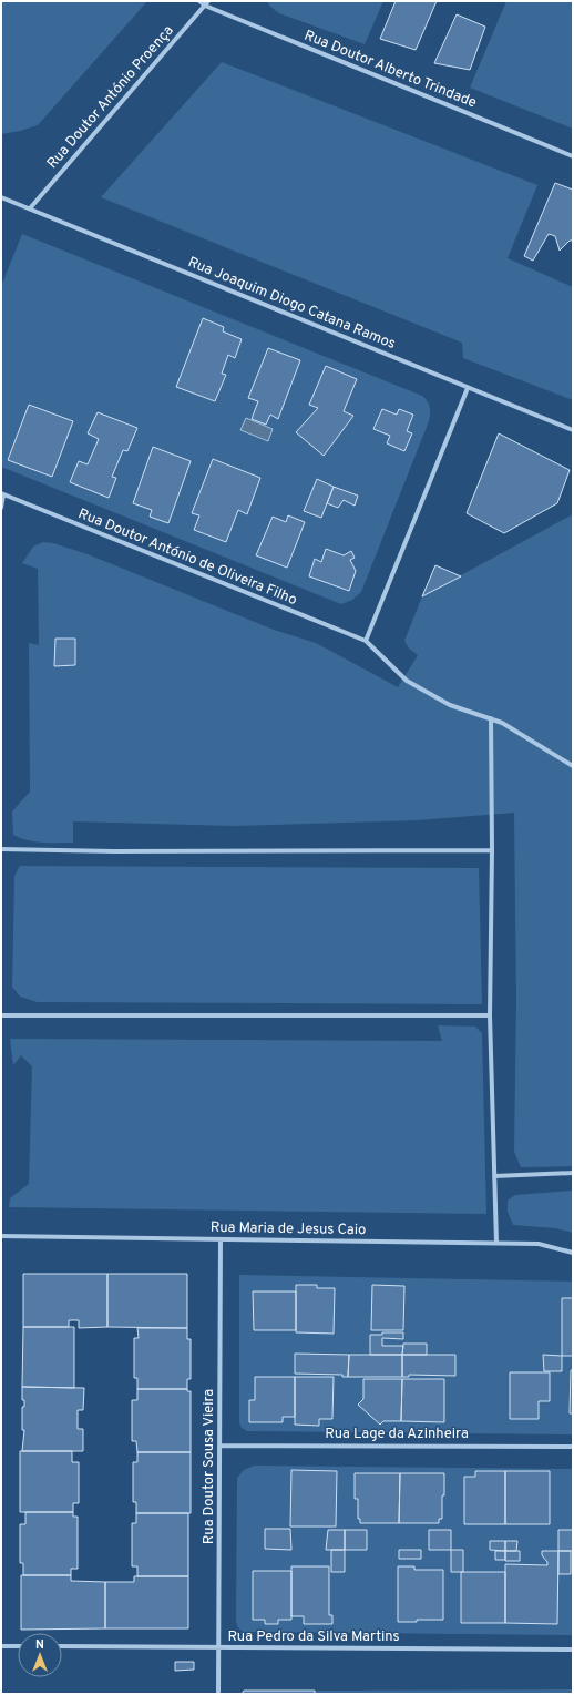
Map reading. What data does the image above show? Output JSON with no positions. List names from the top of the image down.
{
  "streets": {
    "street": [
      "Rua Doutor Alberto Trindade",
      "Rua Doutor António Proença",
      "Rua Joaquim Diogo Catana Ramos",
      "Rua Doutor António de Oliveira Filho",
      "Rua Maria de Jesus Caio",
      "Rua Lage da Azinheira",
      "Rua Doutor Sousa Vieira",
      "Rua Pedro da Silva Martins"
    ]
  },
  "crossings": [
    ["Rua Doutor Alberto Trindade", "Rua Doutor António Proença"],
    ["Rua Doutor António Proença", "Rua Joaquim Diogo Catana Ramos"],
    ["Rua Maria de Jesus Caio", "Rua Doutor Sousa Vieira"],
    ["Rua Lage da Azinheira", "Rua Doutor Sousa Vieira"],
    ["Rua Doutor Sousa Vieira", "Rua Pedro da Silva Martins"]
  ],
  "north": "top"
}
